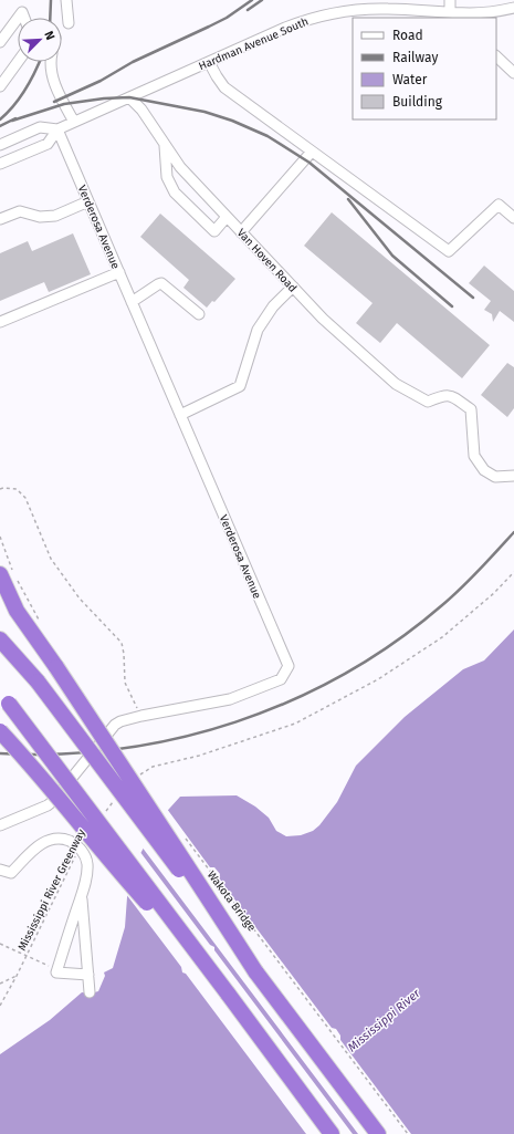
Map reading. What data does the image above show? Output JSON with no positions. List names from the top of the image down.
{
  "streets": {
    "street": ["Hardman Avenue South", "Verderosa Avenue", "Van Hoven Road"],
    "path": ["Mississippi River Greenway", "Wakota Bridge"]
  },
  "crossings": [
    ["Hardman Avenue South", "Verderosa Avenue"],
    ["Hardman Avenue South", "Van Hoven Road"]
  ],
  "water": ["Mississippi River"],
  "legend": [
    "Road",
    "Railway",
    "Water",
    "Building"
  ],
  "north": "top right"
}
